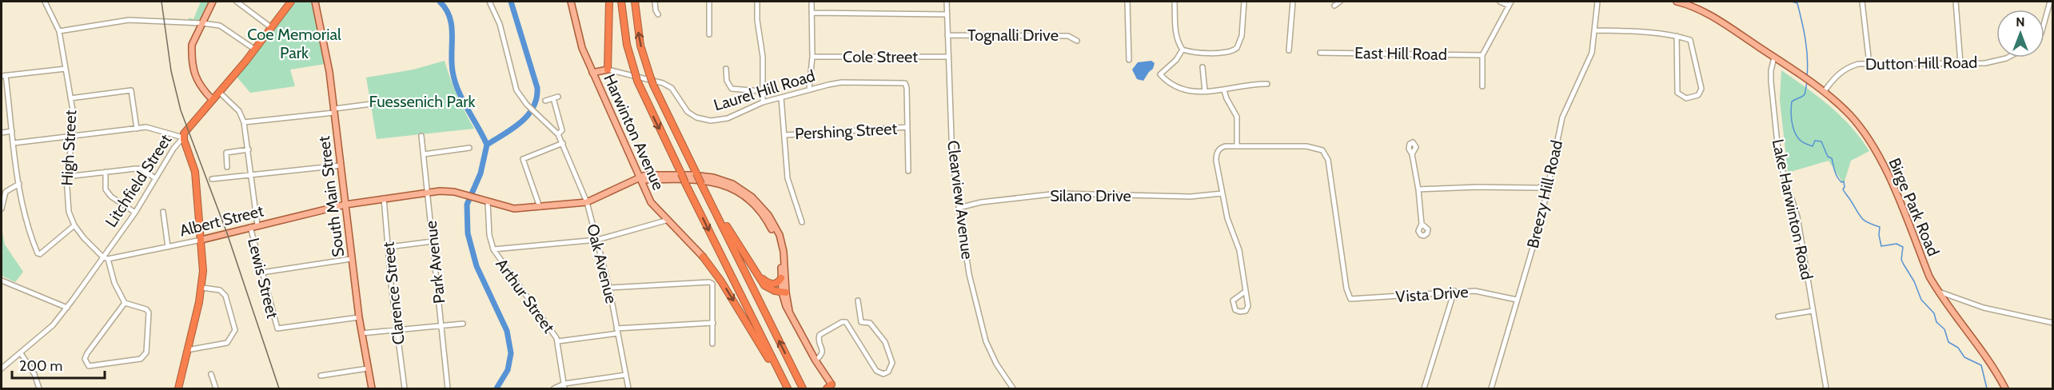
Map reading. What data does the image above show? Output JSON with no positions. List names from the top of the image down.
{
  "streets": {
    "highway": ["Litchfield Street"],
    "main road": [
      "Laurel Hill Road",
      "Harwinton Avenue",
      "South Main Street",
      "Birge Park Road",
      "Albert Street"
    ],
    "street": [
      "Tognalli Drive",
      "East Hill Road",
      "Cole Street",
      "Dutton Hill Road",
      "Pershing Street",
      "High Street",
      "Breezy Hill Road",
      "Silano Drive",
      "Clearview Avenue",
      "Lake Harwinton Road",
      "Park Avenue",
      "Oak Avenue",
      "Lewis Street",
      "Clarence Street",
      "Vista Drive",
      "Arthur Street"
    ]
  },
  "crossings": [
    ["Tognalli Drive", "Clearview Avenue"],
    ["Cole Street", "Clearview Avenue"],
    ["Dutton Hill Road", "Birge Park Road"],
    ["Laurel Hill Road", "Pershing Street"],
    ["Laurel Hill Road", "Harwinton Avenue"],
    ["Harwinton Avenue", "Albert Street"],
    ["High Street", "Litchfield Street"],
    ["High Street", "Albert Street"],
    ["Litchfield Street", "Albert Street"],
    ["Breezy Hill Road", "Vista Drive"],
    ["Silano Drive", "Clearview Avenue"],
    ["South Main Street", "Albert Street"],
    ["South Main Street", "Lewis Street"],
    ["Birge Park Road", "Lake Harwinton Road"],
    ["Albert Street", "Park Avenue"],
    ["Albert Street", "Oak Avenue"],
    ["Albert Street", "Lewis Street"],
    ["Albert Street", "Clarence Street"],
    ["Albert Street", "Arthur Street"]
  ],
  "parks": ["Coe Memorial Park", "Fuessenich Park"],
  "scale_bar": "200 m",
  "north": "top"
}
